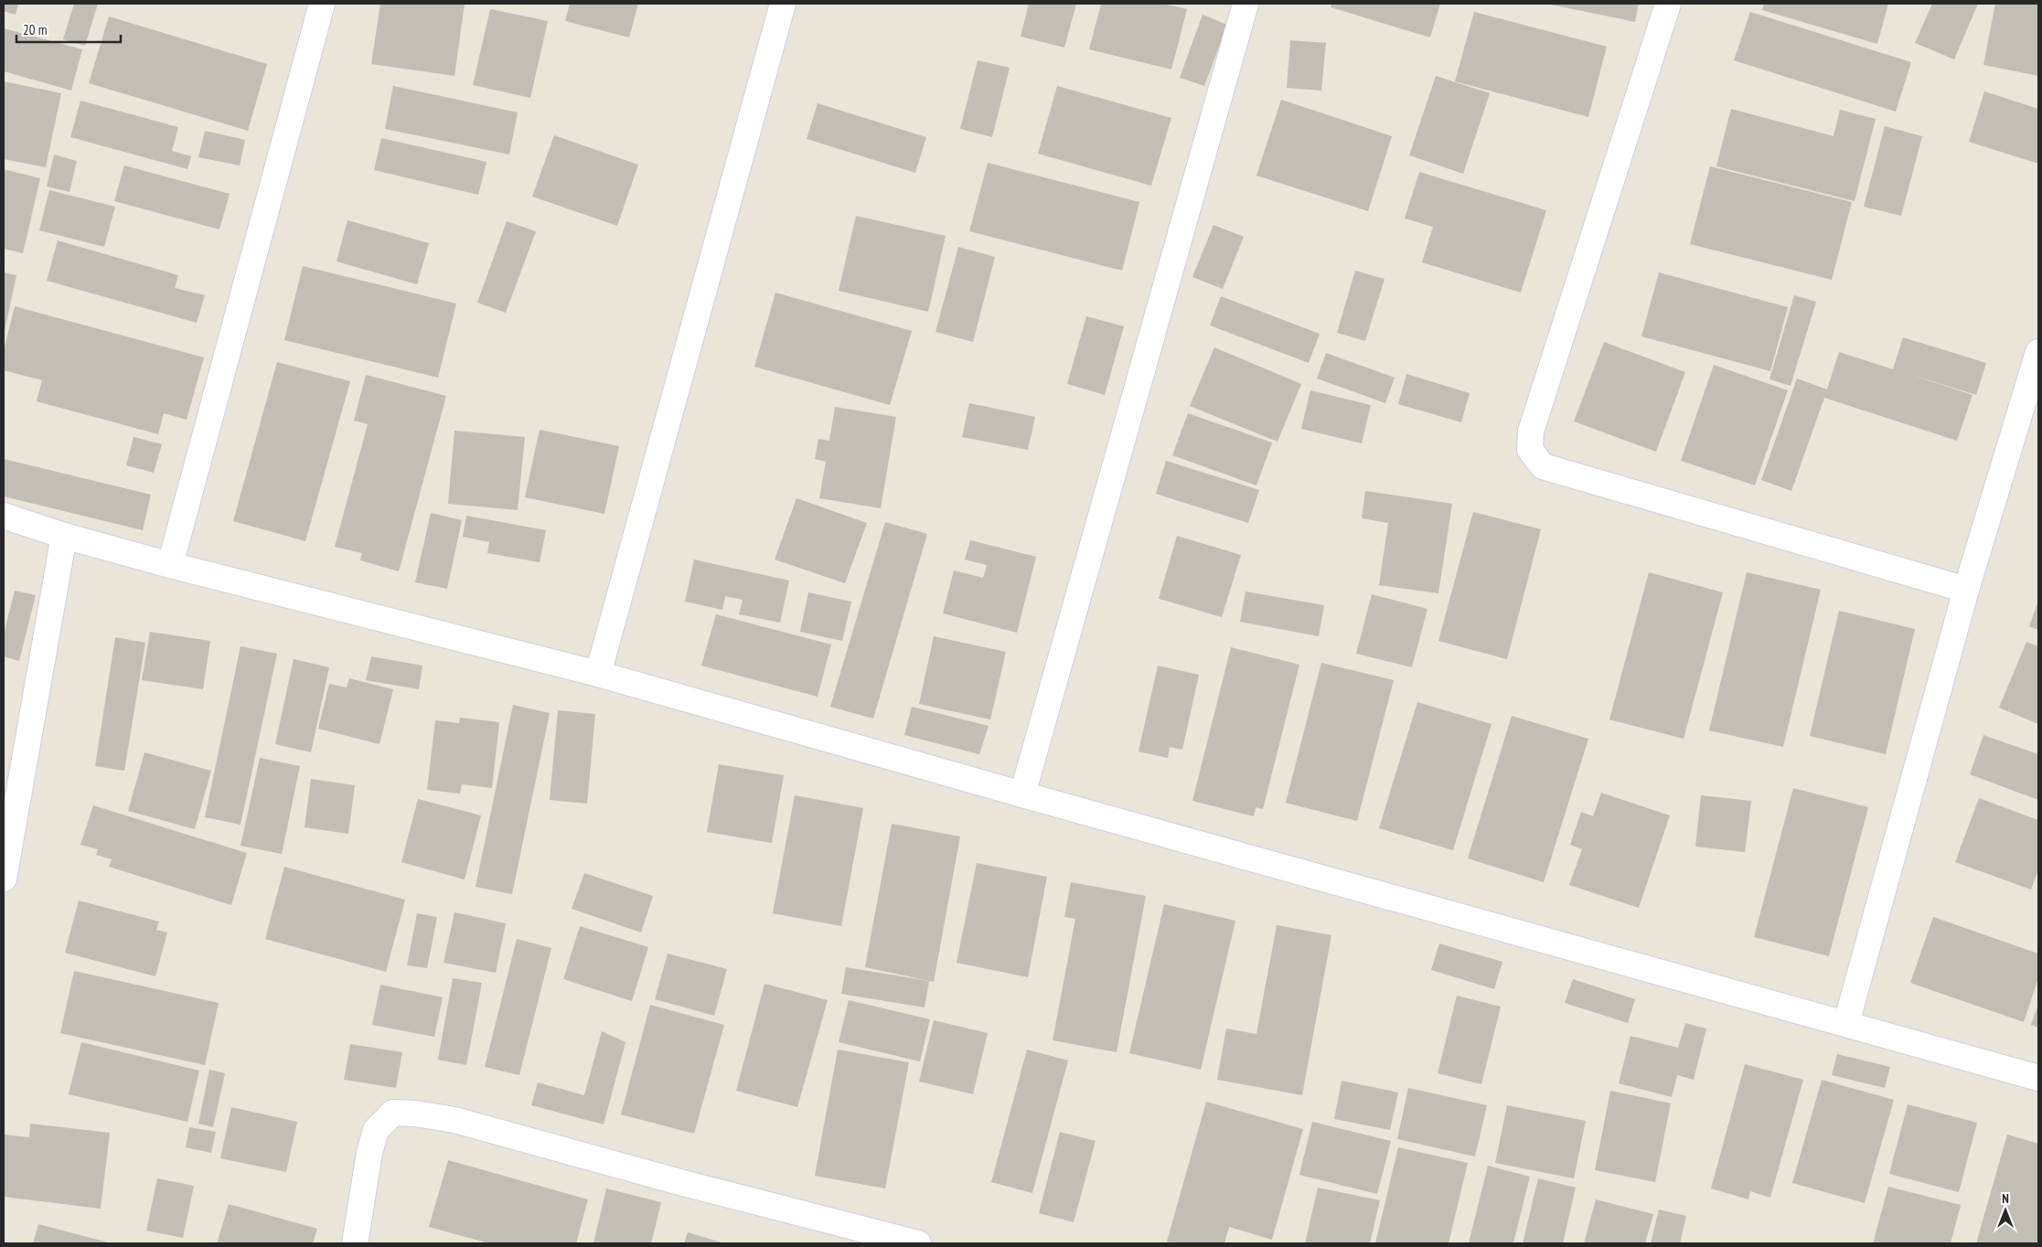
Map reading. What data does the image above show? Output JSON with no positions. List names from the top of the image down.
{
  "scale_bar": "20 m",
  "north": "top"
}
